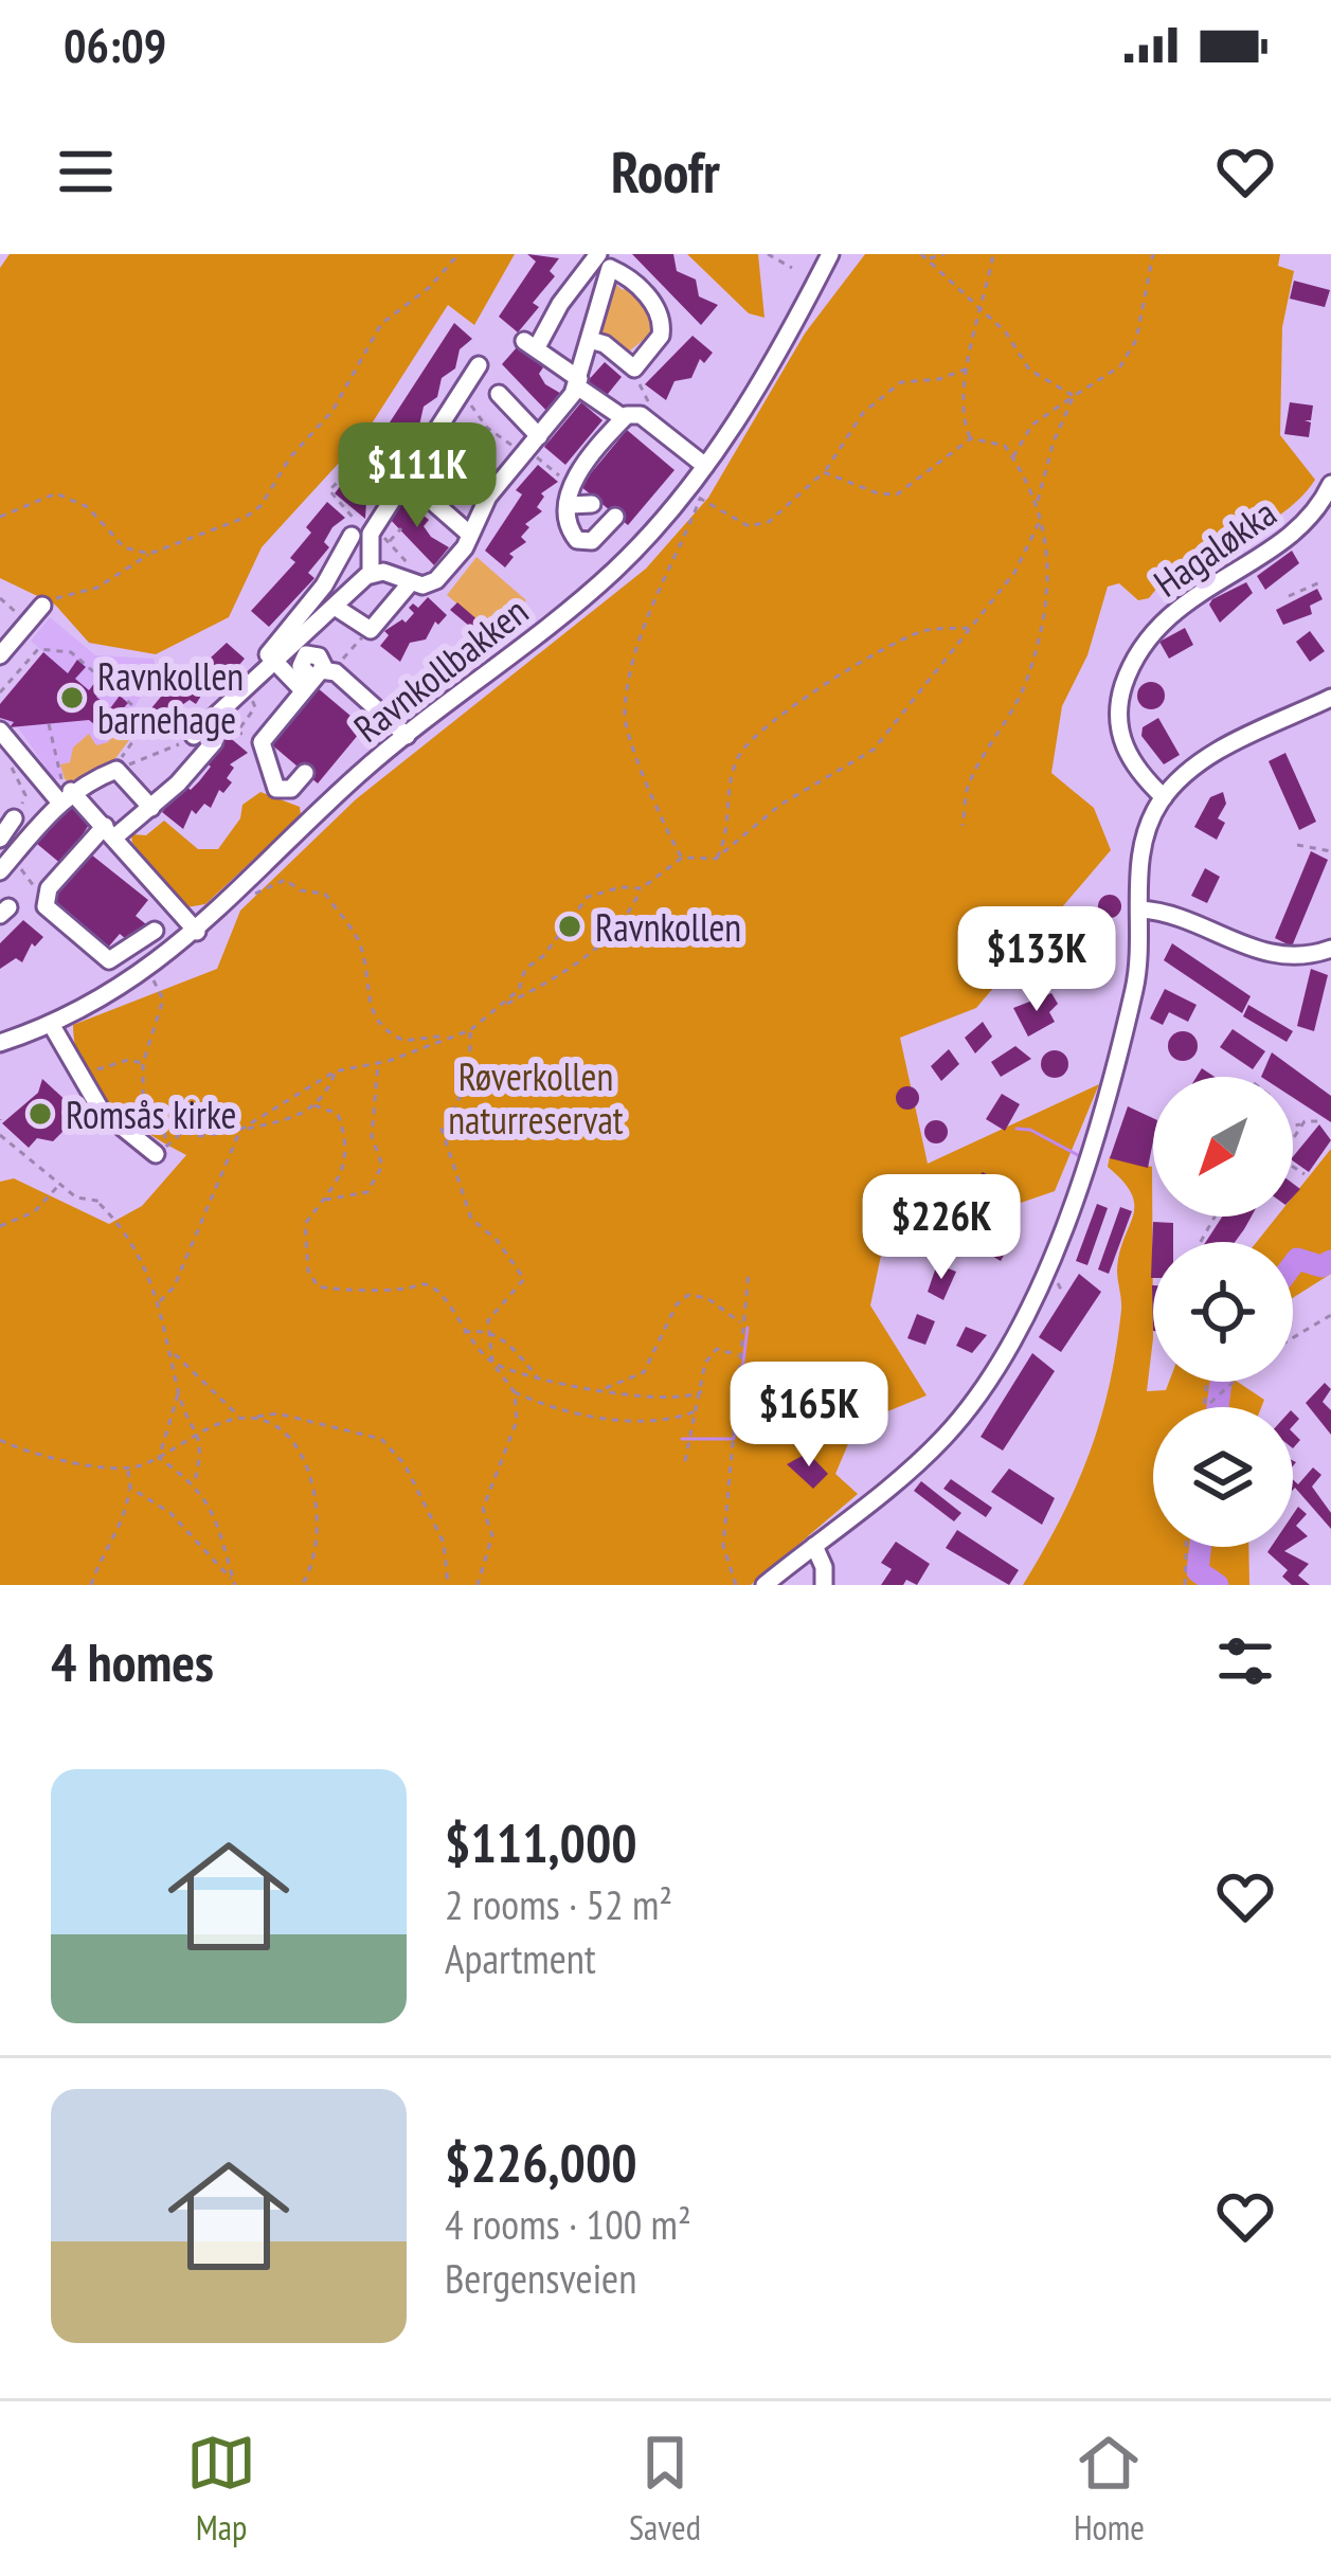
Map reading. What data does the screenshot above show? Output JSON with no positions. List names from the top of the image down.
{
  "streets": {
    "street": ["Hagaløkka", "Ravnkollbakken"]
  },
  "parks": ["Røverkollen naturreservat"],
  "places": ["Ravnkollen barnehage", "Ravnkollen", "Romsås kirke"],
  "north": "bottom left",
  "page": {
    "status": "06:09",
    "header": "Roofr",
    "price": [
      "$111K",
      "$133K",
      "$226K",
      "$165K"
    ],
    "heading": "4 homes",
    "list": [
      {
        "name": "$111,000",
        "note": "2 rooms · 52 m² · Apartment"
      },
      {
        "name": "$226,000",
        "note": "4 rooms · 100 m² · Bergensveien"
      }
    ],
    "tabs": ["Map", "Saved", "Home"]
  }
}
